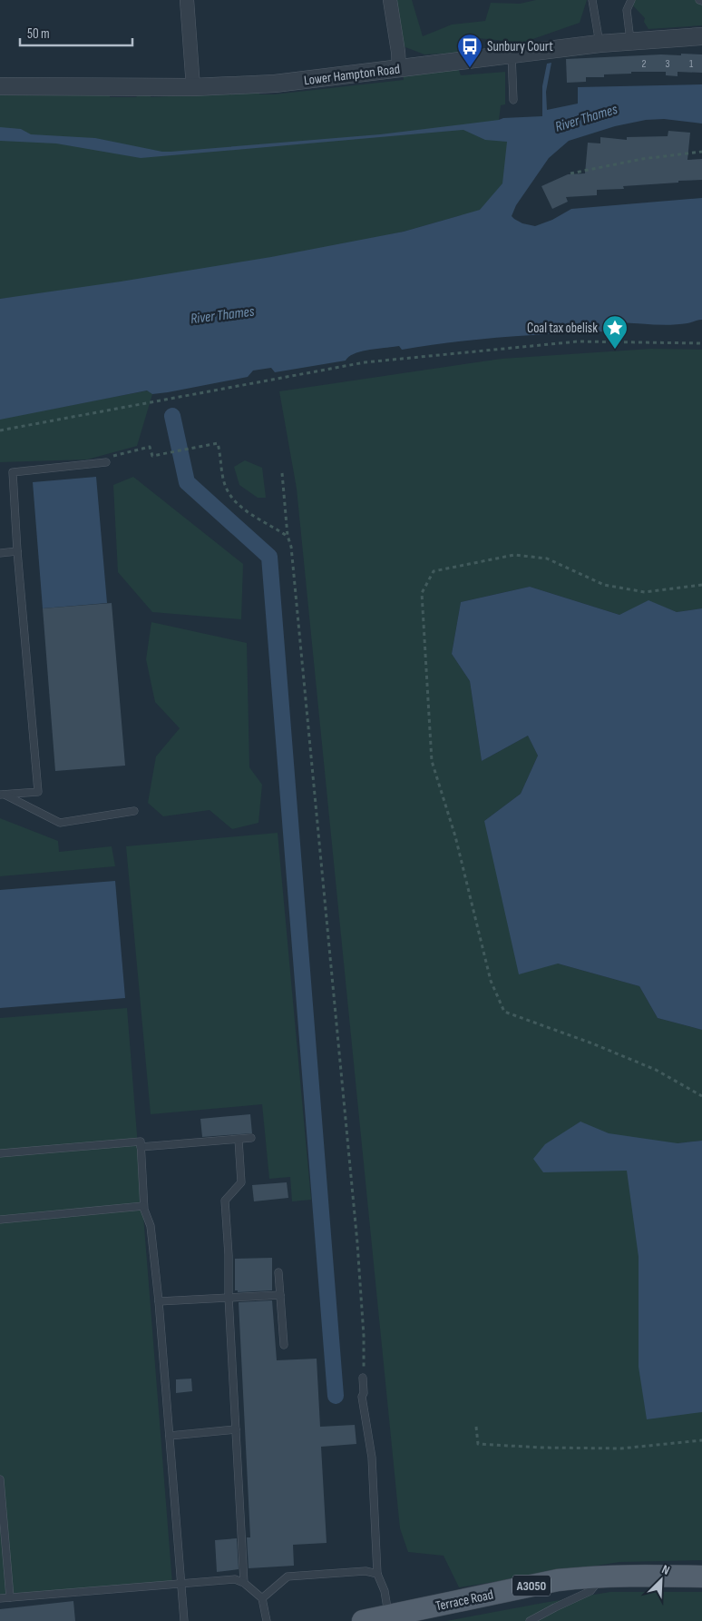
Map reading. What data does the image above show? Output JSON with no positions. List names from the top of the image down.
{
  "streets": {
    "main road": ["A3050", "Terrace Road"],
    "street": ["Lower Hampton Road"]
  },
  "water": ["River Thames"],
  "places": {
    "bus stop": ["Sunbury Court"],
    "place": ["Coal tax obelisk"]
  },
  "house_numbers": ["2", "3", "1"],
  "scale_bar": "50 m",
  "north": "top right"
}
